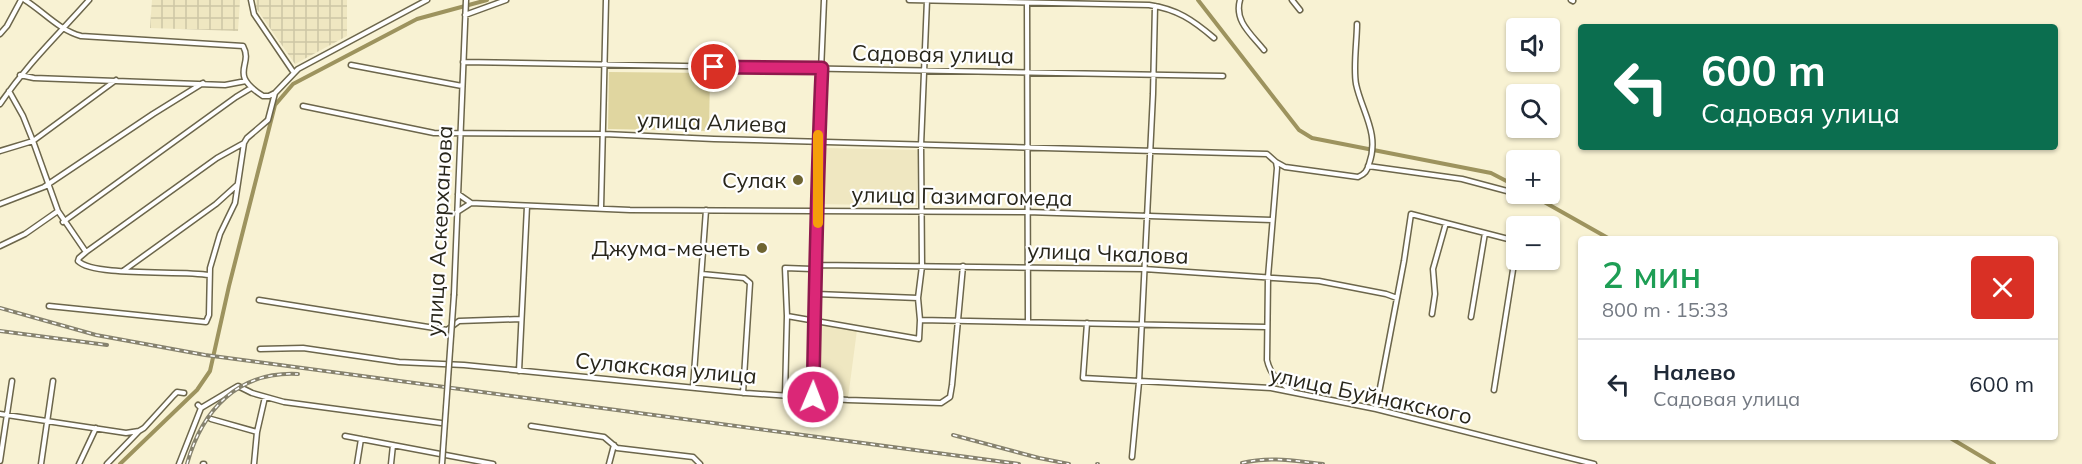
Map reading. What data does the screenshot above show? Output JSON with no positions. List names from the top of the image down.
{
  "streets": {
    "street": [
      "Садовая улица",
      "улица Алиева",
      "улица Газимагомеда",
      "улица Аскерханова",
      "улица Чкалова",
      "Сулакская улица",
      "улица Буйнакского"
    ]
  },
  "crossings": [
    ["Садовая улица", "улица Аскерханова"],
    ["улица Алиева", "улица Аскерханова"]
  ],
  "places": ["Сулак", "Джума-мечеть"],
  "page": {
    "map_buttons": ["+", "−"],
    "turn": ["600 m", "Садовая улица"],
    "heading": ["2 мин", "800 m · 15:33"],
    "list": [
      {
        "name": "Налево",
        "note": "Садовая улица",
        "value": "600 m"
      }
    ]
  }
}
